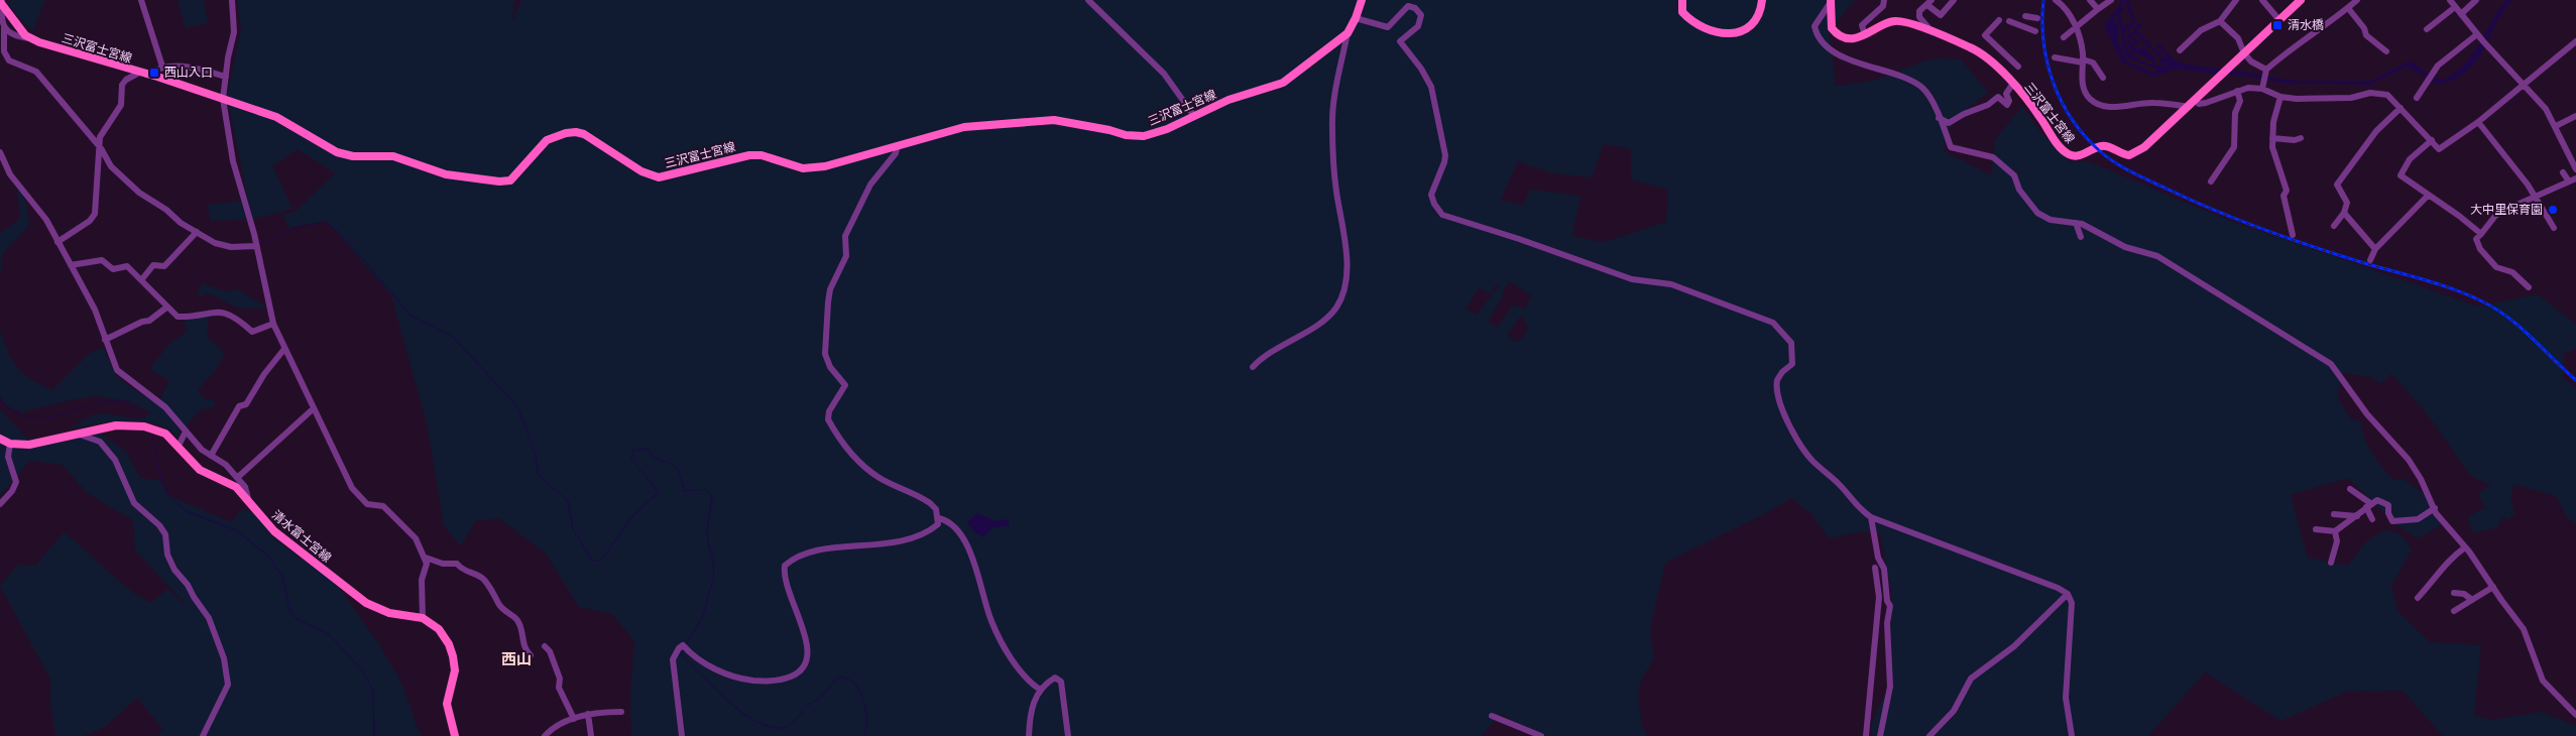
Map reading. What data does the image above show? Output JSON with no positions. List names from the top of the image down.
{
  "streets": {
    "main road": ["三沢富士宮線", "清水富士宮線"]
  },
  "districts": ["西山"],
  "places": {
    "transit": ["清水橋", "西山入口"],
    "other": ["大中里保育園"]
  }
}
